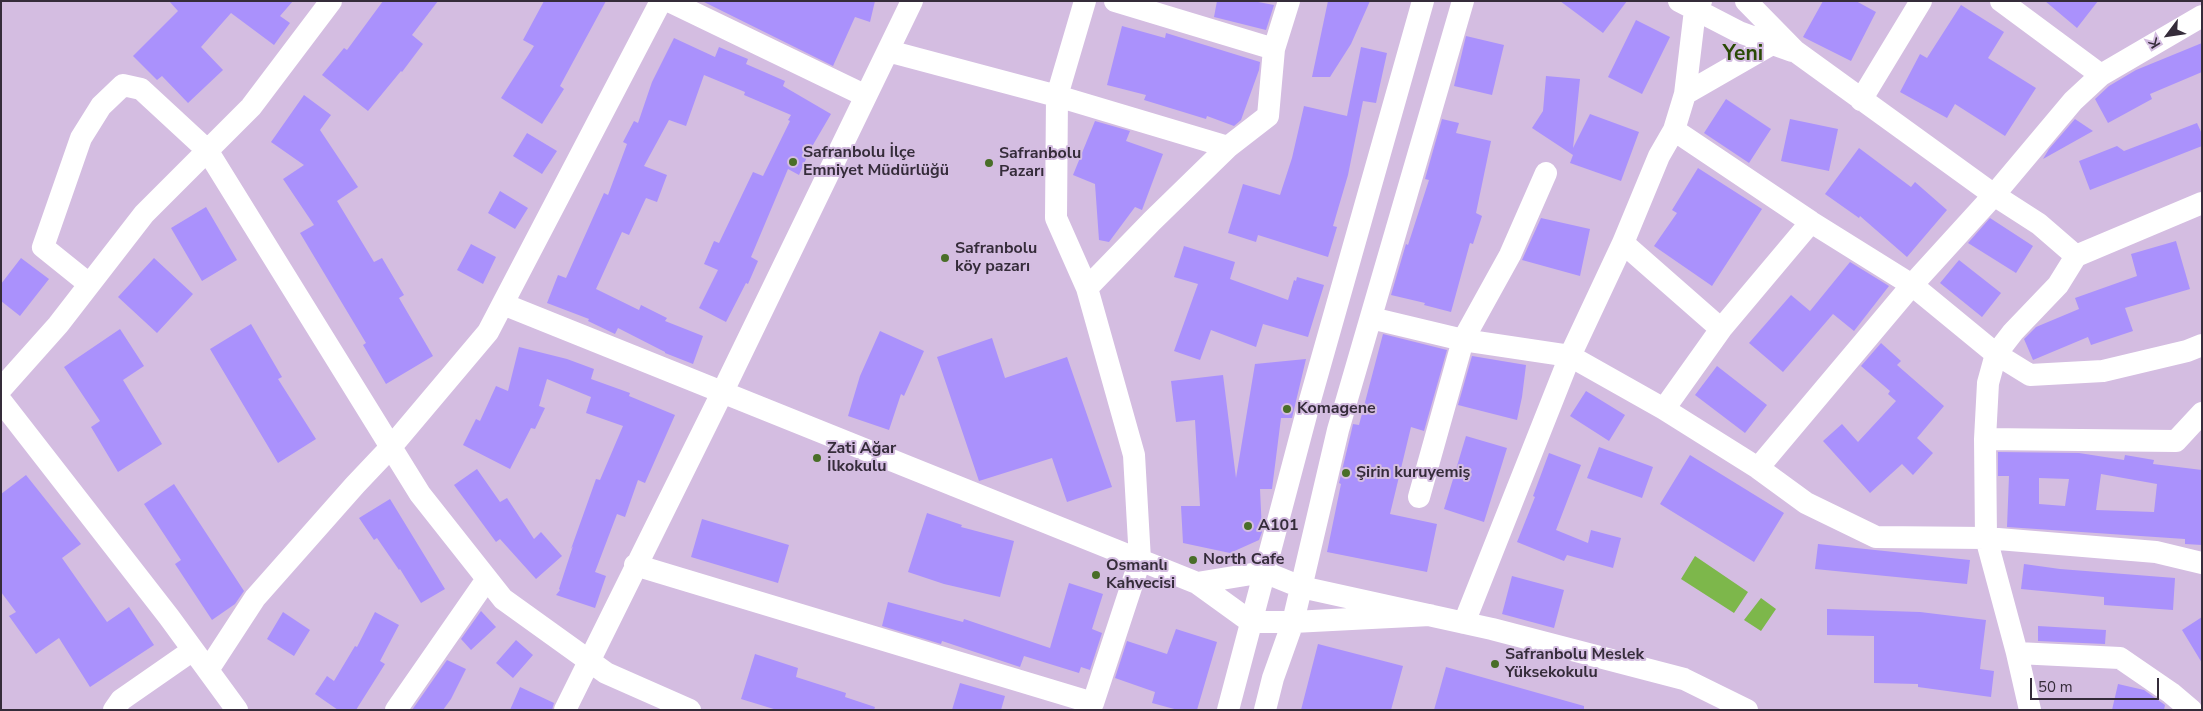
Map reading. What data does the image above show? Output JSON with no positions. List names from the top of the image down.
{
  "districts": ["Yeni"],
  "places": [
    "Safranbolu İlçe Emniyet Müdürlüğü",
    "Safranbolu Pazarı",
    "Safranbolu köy pazarı",
    "Komagene",
    "Zati Ağar İlkokulu",
    "Şirin kuruyemiş",
    "A101",
    "North Cafe",
    "Osmanlı Kahvecisi",
    "Safranbolu Meslek Yüksekokulu"
  ],
  "scale_bar": "50 m",
  "north": "bottom left"
}
